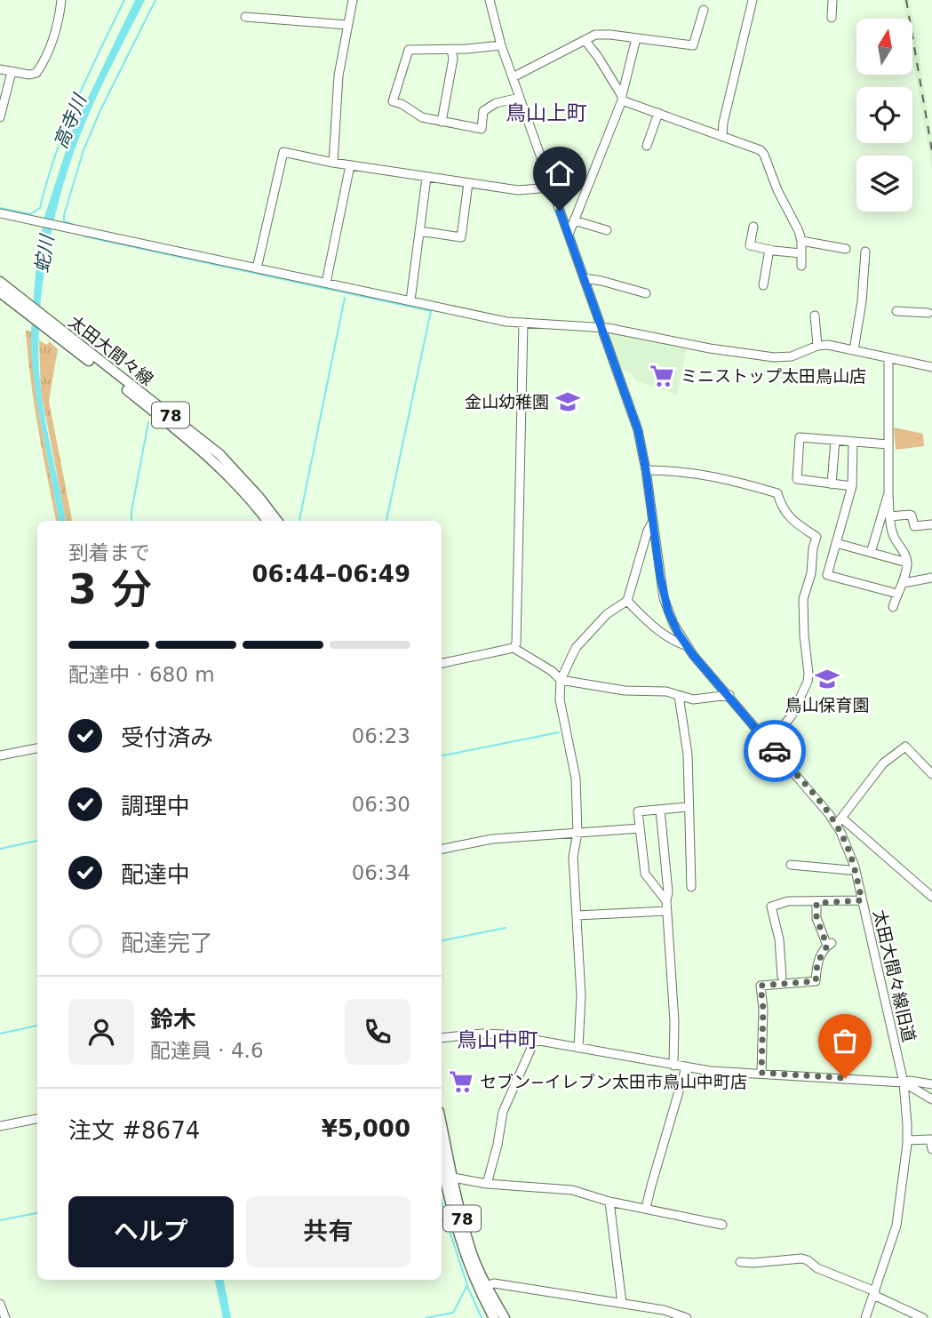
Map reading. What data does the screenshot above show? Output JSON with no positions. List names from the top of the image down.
{
  "streets": {
    "main road": ["太田大間々線", "78"],
    "street": ["太田大間々線旧道"]
  },
  "districts": ["鳥山上町", "鳥山中町"],
  "water": ["高寺川", "蛇川"],
  "places": {
    "supermarket": ["ミニストップ太田鳥山店", "セブン−イレブン太田市鳥山中町店"],
    "school or university": ["金山幼稚園", "鳥山保育園"]
  },
  "north": "top",
  "page": {
    "heading": ["3 分", "到着まで", "06:44–06:49"],
    "panel": [
      "鈴木",
      "配達員 · 4.6",
      "注文 #8674",
      "¥5,000"
    ],
    "bar": "配達中 · 680 m",
    "list": [
      ["受付済み", "06:23"],
      ["調理中", "06:30"],
      ["配達中", "06:34"],
      "配達完了"
    ],
    "buttons": ["ヘルプ", "共有"]
  }
}
